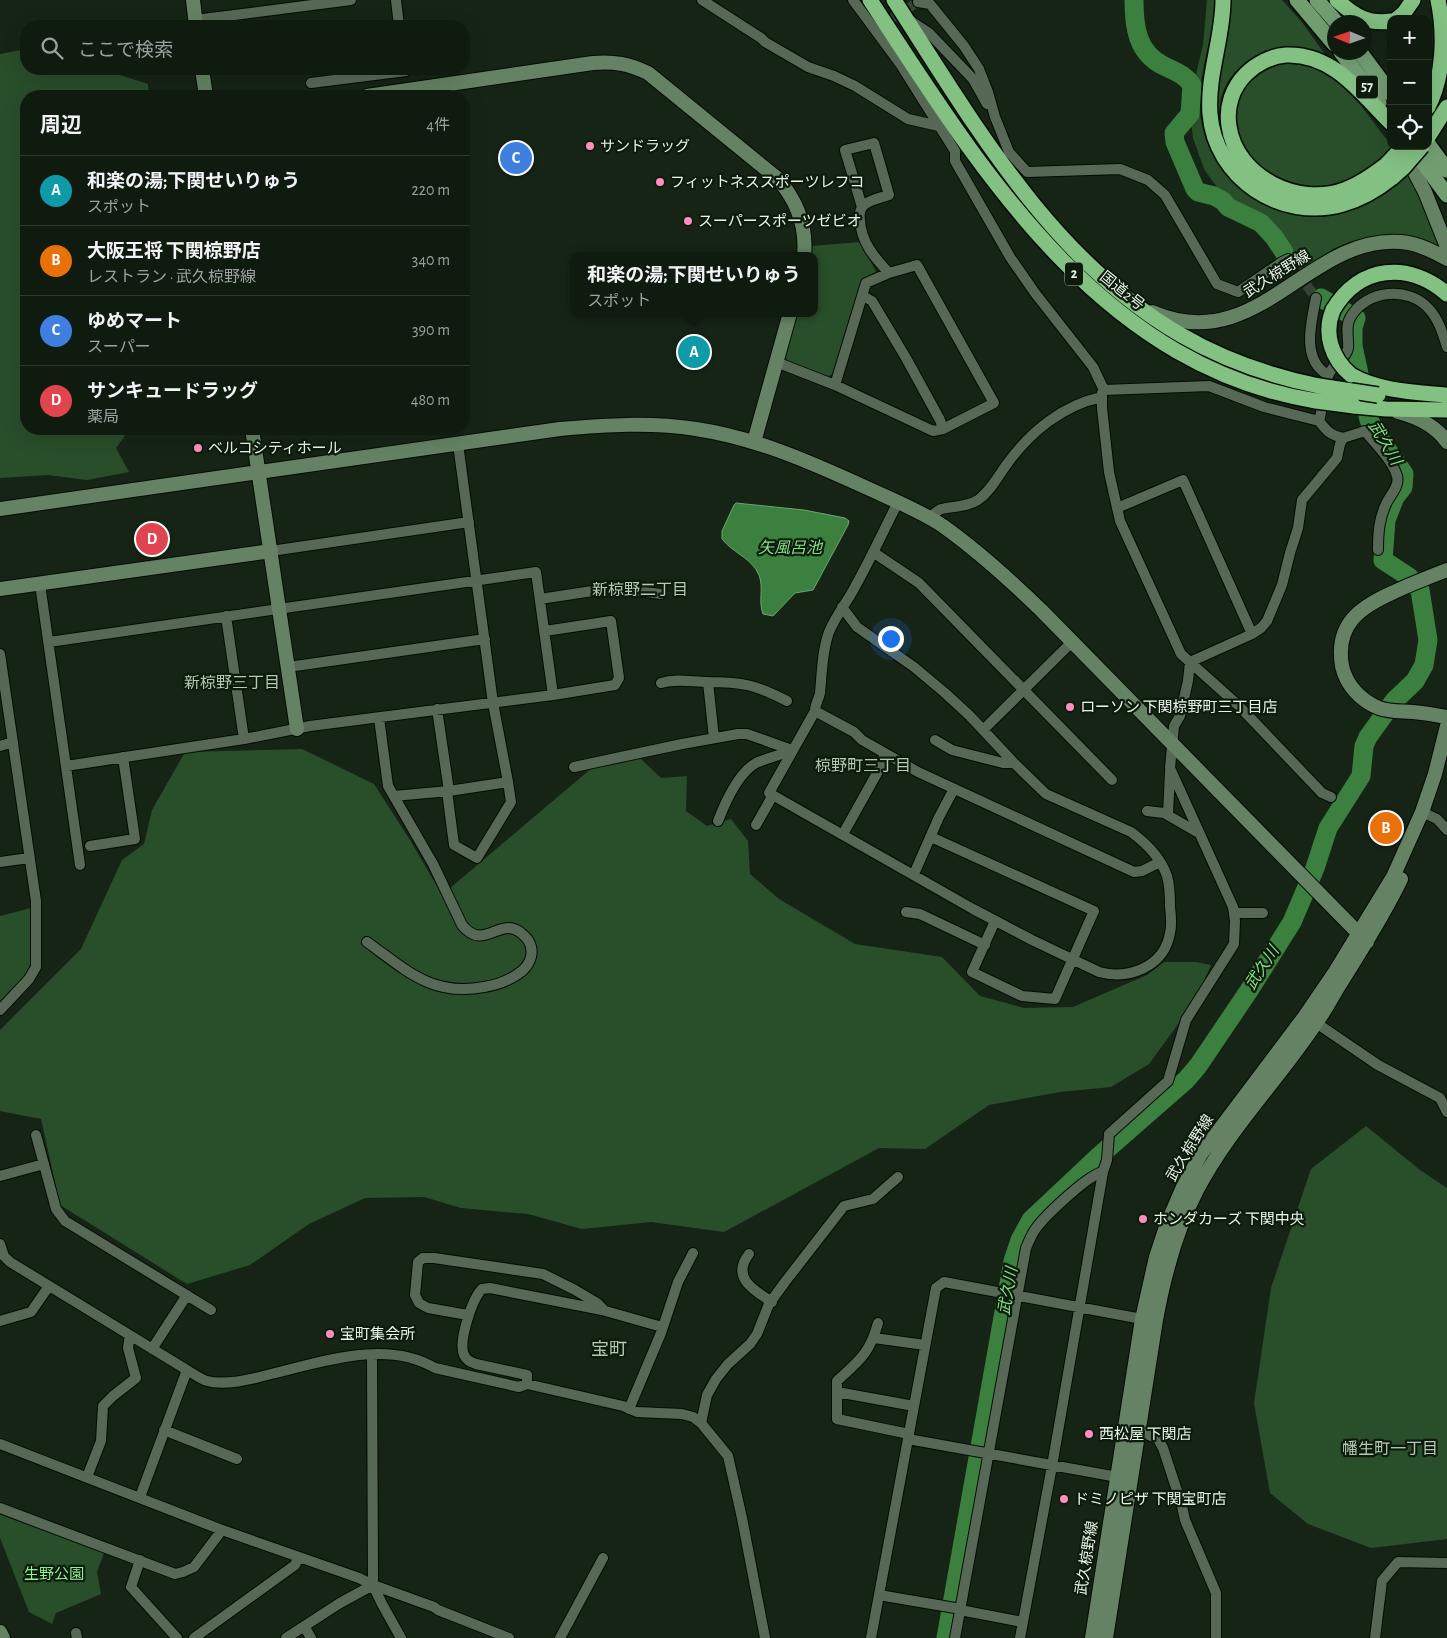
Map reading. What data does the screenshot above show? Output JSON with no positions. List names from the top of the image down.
{
  "streets": {
    "highway": ["2", "国道2号"],
    "main road": ["57"],
    "street": ["武久椋野線"]
  },
  "crossings": [
    ["武久椋野線", "国道2号"]
  ],
  "districts": [
    "新椋野二丁目",
    "新椋野三丁目",
    "椋野町三丁目",
    "宝町",
    "幡生町一丁目"
  ],
  "water": ["武久川", "矢風呂池"],
  "parks": ["生野公園"],
  "places": [
    "サンドラッグ",
    "フィットネススポーツレフコ",
    "スーパースポーツゼビオ",
    "ベルコシティホール",
    "ローソン 下関椋野町三丁目店",
    "ホンダカーズ 下関中央",
    "宝町集会所",
    "西松屋 下関店",
    "ドミノピザ 下関宝町店"
  ],
  "north": "left",
  "page": {
    "map_buttons": ["+", "−"],
    "search": "ここで検索",
    "heading": ["周辺", "4件"],
    "pins": [
      "C",
      "A",
      "D",
      "B"
    ],
    "list": [
      {
        "mark": "A",
        "name": "和楽の湯;下関せいりゅう",
        "note": "スポット",
        "value": "220 m"
      },
      {
        "mark": "B",
        "name": "大阪王将 下関椋野店",
        "note": "レストラン · 武久椋野線",
        "value": "340 m"
      },
      {
        "mark": "C",
        "name": "ゆめマート",
        "note": "スーパー",
        "value": "390 m"
      },
      {
        "mark": "D",
        "name": "サンキュードラッグ",
        "note": "薬局",
        "value": "480 m"
      }
    ],
    "popup": ["和楽の湯;下関せいりゅう", "スポット"]
  }
}
